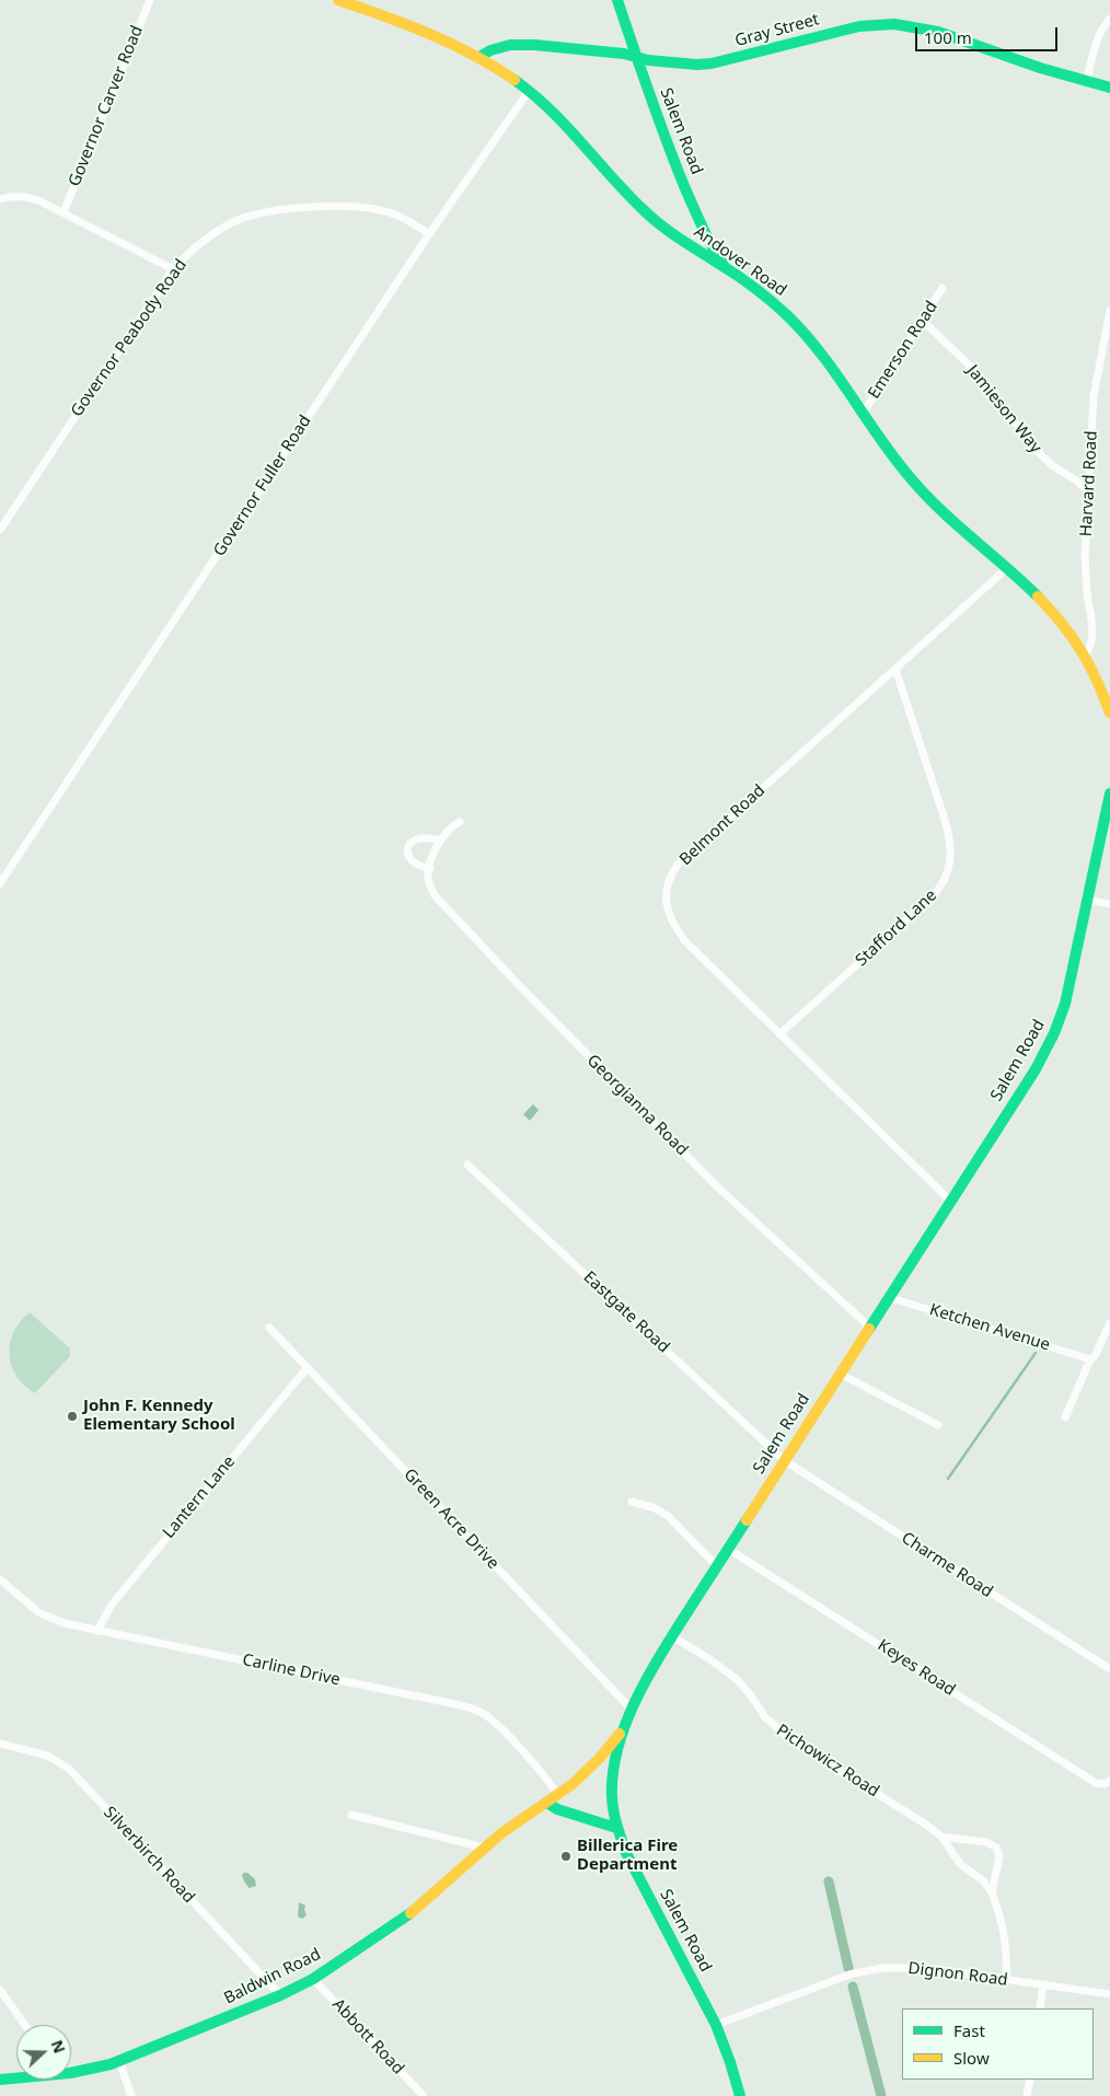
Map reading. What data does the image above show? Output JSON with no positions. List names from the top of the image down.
{
  "streets": {
    "main road": [
      "Gray Street",
      "Salem Road",
      "Andover Road",
      "Baldwin Road"
    ],
    "street": [
      "Governor Carver Road",
      "Governor Peabody Road",
      "Emerson Road",
      "Jamieson Way",
      "Harvard Road",
      "Governor Fuller Road",
      "Belmont Road",
      "Stafford Lane",
      "Georgianna Road",
      "Eastgate Road",
      "Ketchen Avenue",
      "Lantern Lane",
      "Green Acre Drive",
      "Charme Road",
      "Keyes Road",
      "Carline Drive",
      "Pichowicz Road",
      "Silverbirch Road",
      "Dignon Road",
      "Abbott Road"
    ]
  },
  "crossings": [
    ["Gray Street", "Salem Road"],
    ["Gray Street", "Andover Road"],
    ["Salem Road", "Andover Road"],
    ["Salem Road", "Belmont Road"],
    ["Salem Road", "Georgianna Road"],
    ["Salem Road", "Eastgate Road"],
    ["Salem Road", "Ketchen Avenue"],
    ["Salem Road", "Green Acre Drive"],
    ["Salem Road", "Charme Road"],
    ["Salem Road", "Keyes Road"],
    ["Salem Road", "Pichowicz Road"],
    ["Salem Road", "Dignon Road"],
    ["Salem Road", "Baldwin Road"],
    ["Andover Road", "Emerson Road"],
    ["Andover Road", "Harvard Road"],
    ["Andover Road", "Governor Fuller Road"],
    ["Andover Road", "Belmont Road"],
    ["Governor Peabody Road", "Governor Fuller Road"],
    ["Emerson Road", "Jamieson Way"],
    ["Jamieson Way", "Harvard Road"],
    ["Belmont Road", "Stafford Lane"],
    ["Eastgate Road", "Charme Road"],
    ["Lantern Lane", "Green Acre Drive"],
    ["Lantern Lane", "Carline Drive"],
    ["Green Acre Drive", "Baldwin Road"],
    ["Carline Drive", "Baldwin Road"],
    ["Pichowicz Road", "Dignon Road"],
    ["Silverbirch Road", "Baldwin Road"],
    ["Baldwin Road", "Abbott Road"]
  ],
  "places": ["John F. Kennedy Elementary School", "Billerica Fire Department"],
  "legend": ["Fast", "Slow"],
  "scale_bar": "100 m",
  "north": "right"
}
